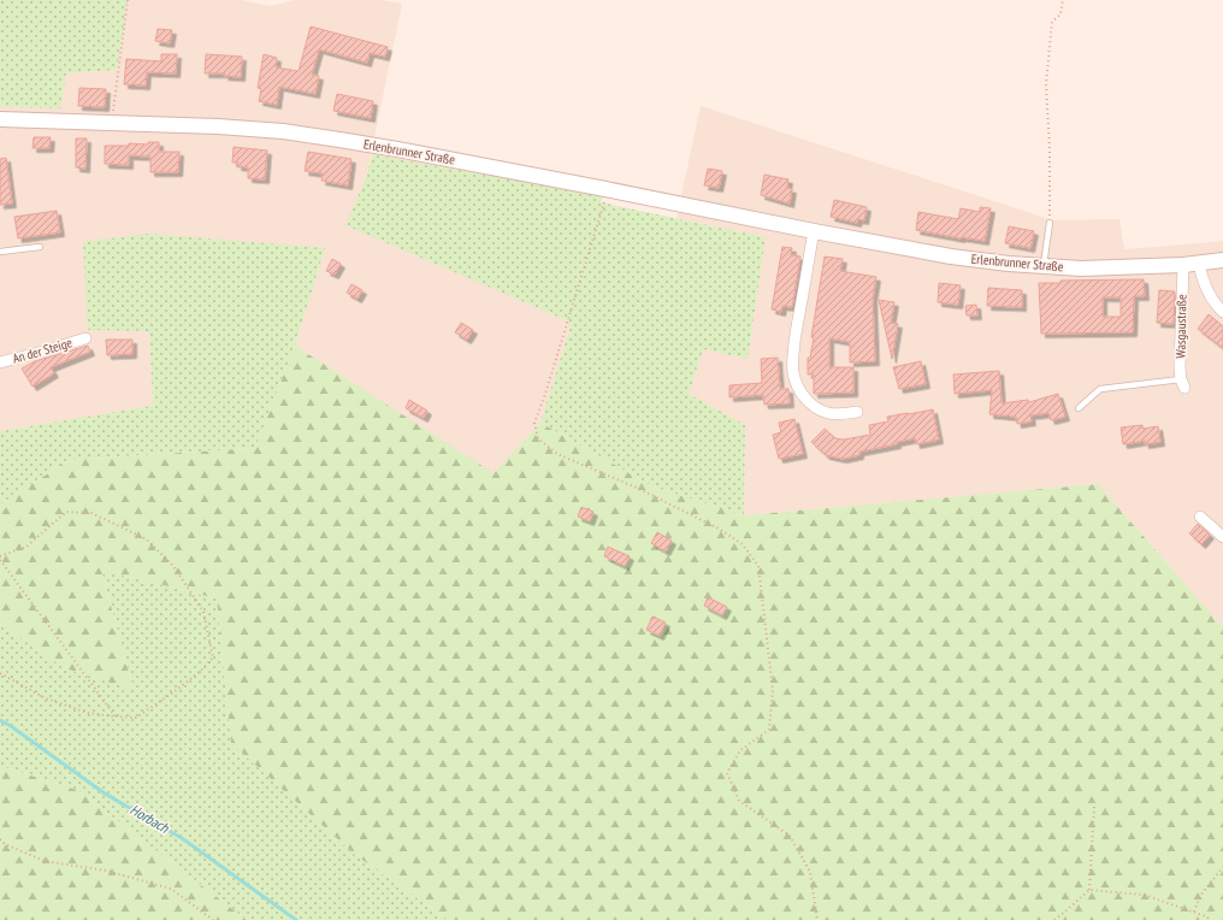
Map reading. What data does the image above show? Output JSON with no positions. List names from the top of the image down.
{
  "streets": {
    "street": ["Erlenbrunner Straße", "Wasgaustraße", "An der Steige"]
  },
  "crossings": [
    ["Erlenbrunner Straße", "Wasgaustraße"]
  ],
  "water": ["Horbach"]
}
